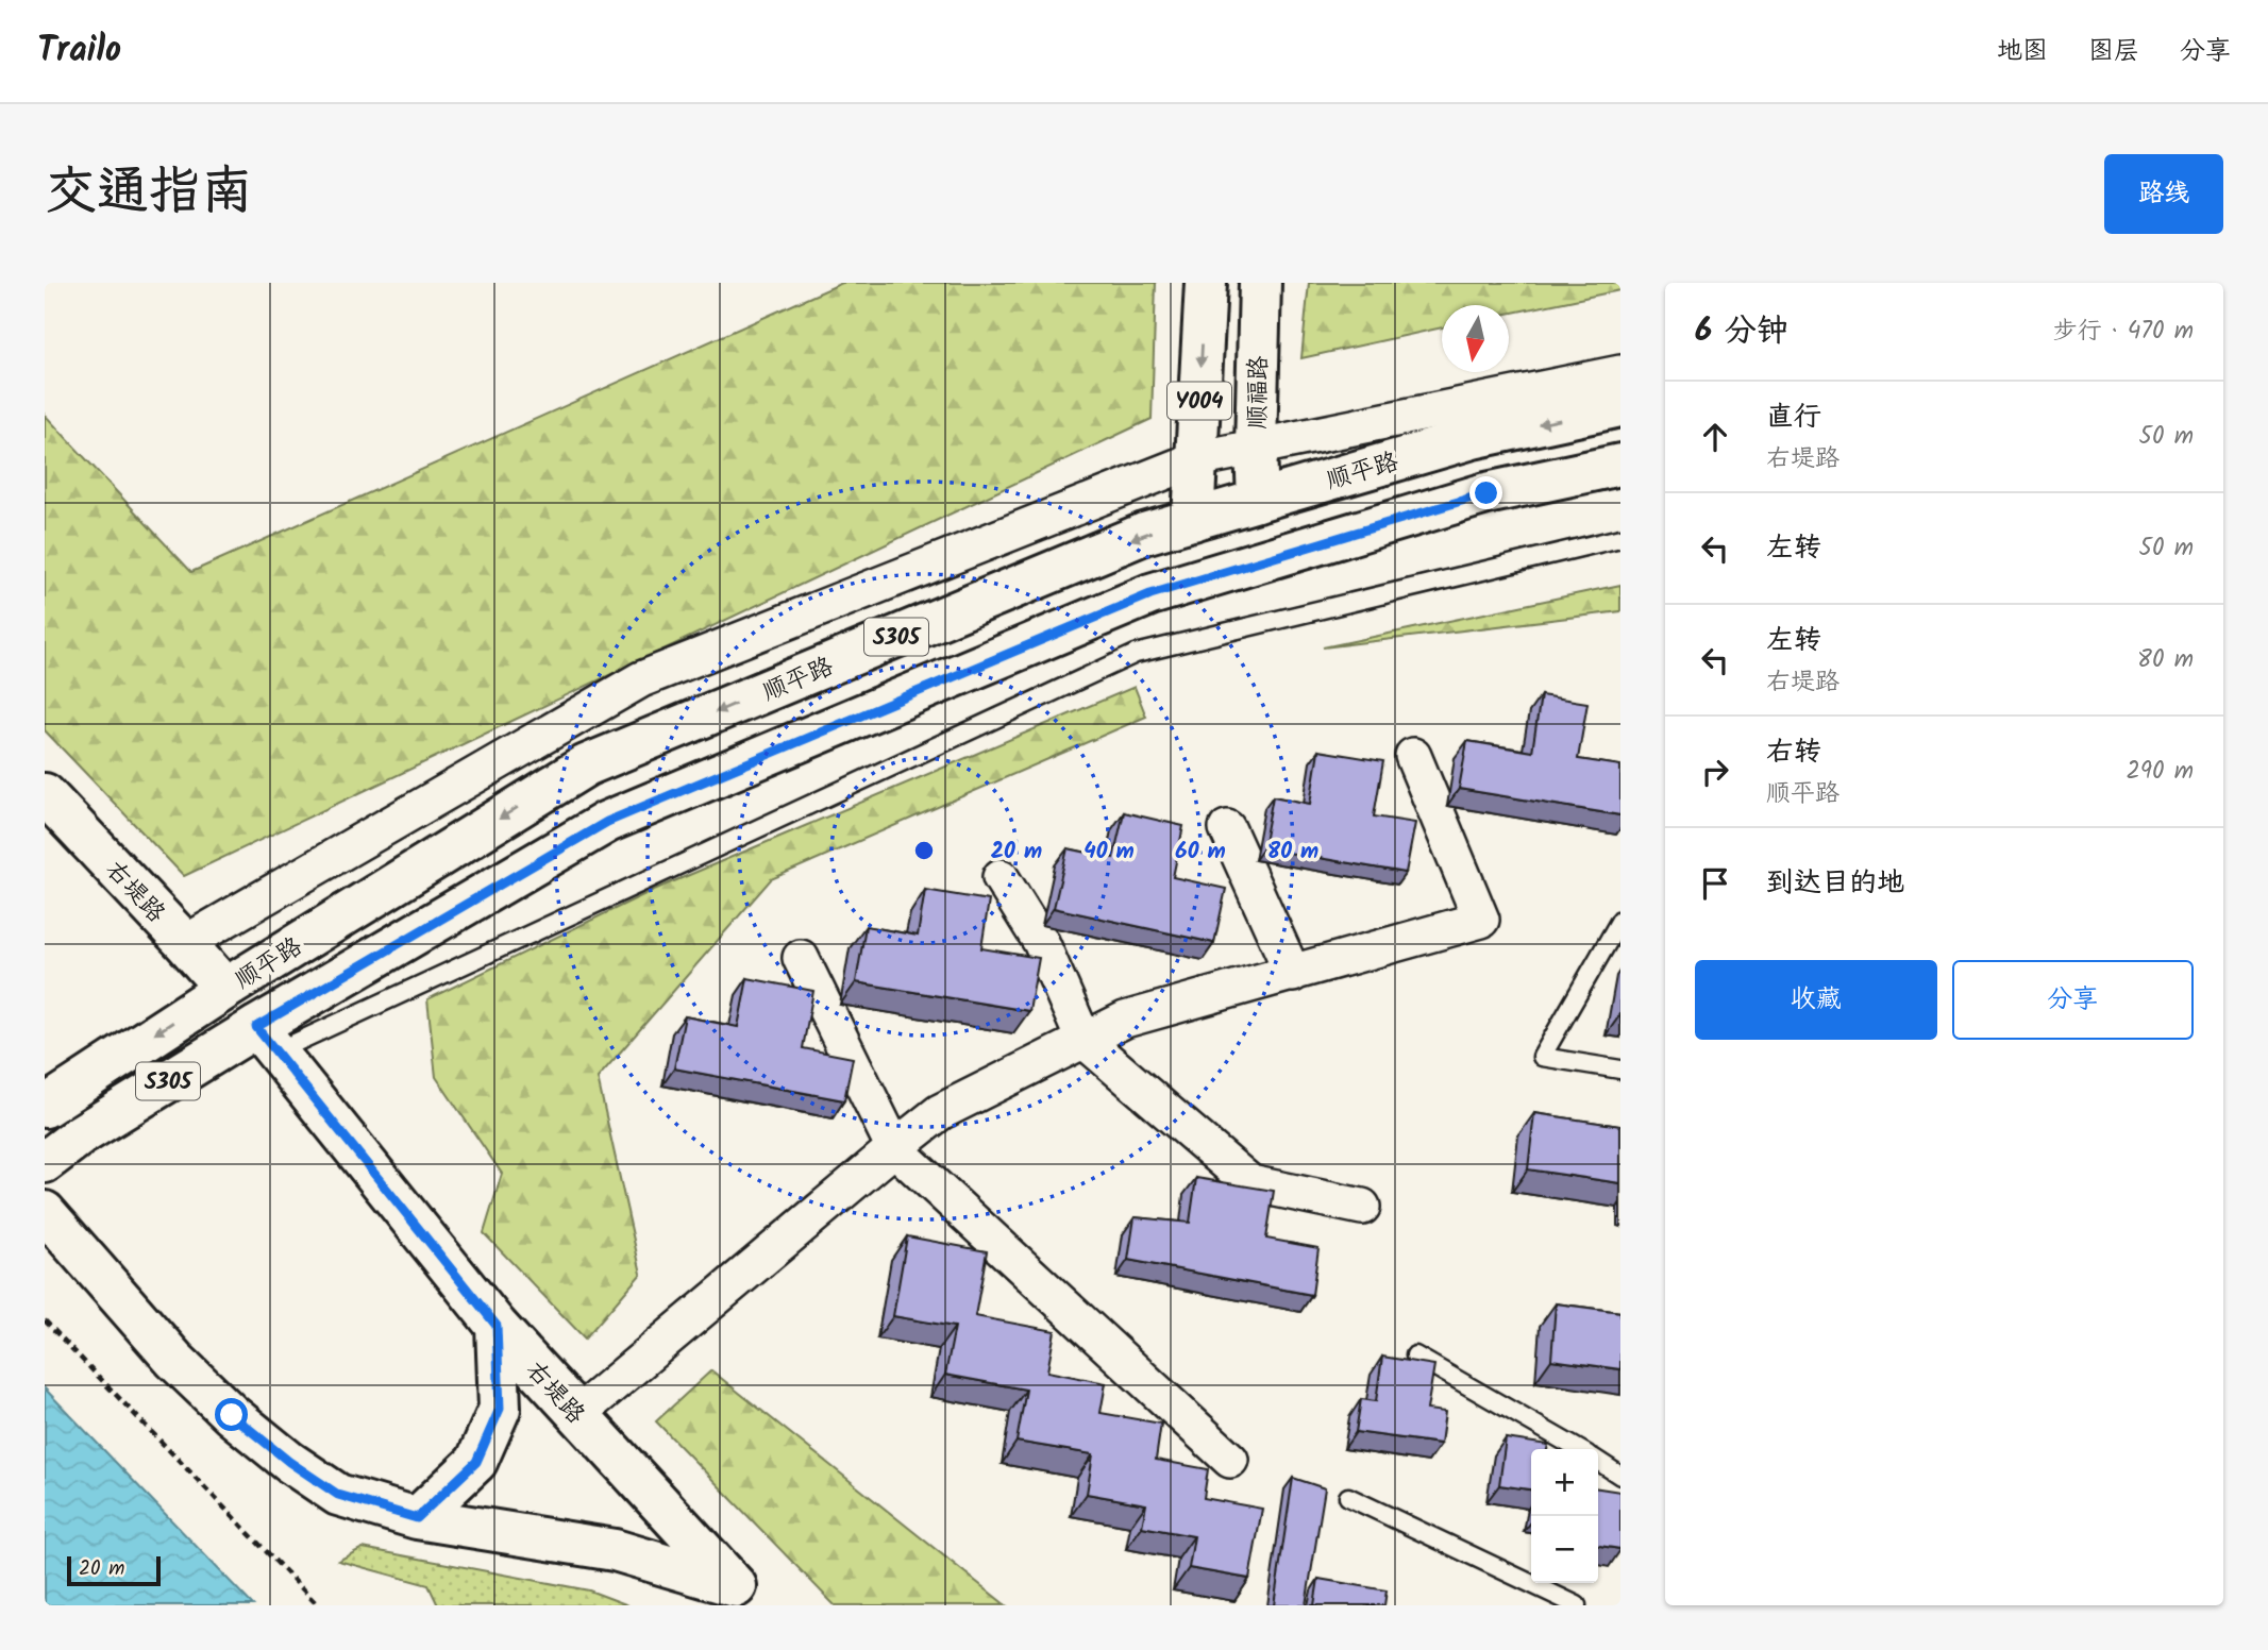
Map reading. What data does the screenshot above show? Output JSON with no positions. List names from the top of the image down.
{
  "streets": {
    "main road": [
      "顺福路",
      "Y004",
      "顺平路",
      "S305",
      "右堤路"
    ]
  },
  "crossings": [
    ["顺福路", "顺平路"],
    ["Y004", "顺平路"],
    ["顺平路", "右堤路"]
  ],
  "scale_bar": "20 m",
  "north": "bottom",
  "page": {
    "header": "Trailo",
    "nav": ["地图", "图层", "分享"],
    "title": "交通指南",
    "buttons": [
      "路线",
      ["收藏", "分享"]
    ],
    "heading": ["6 分钟", "步行 · 470 m"],
    "list": [
      ["直行", "右堤路", "50 m"],
      ["左转", "50 m"],
      ["左转", "右堤路", "80 m"],
      ["右转", "顺平路", "290 m"],
      "到达目的地"
    ],
    "map_buttons": ["+", "−"],
    "scale": "20 m"
  },
  "rings": [
    "20 m",
    "40 m",
    "60 m",
    "80 m"
  ]
}
